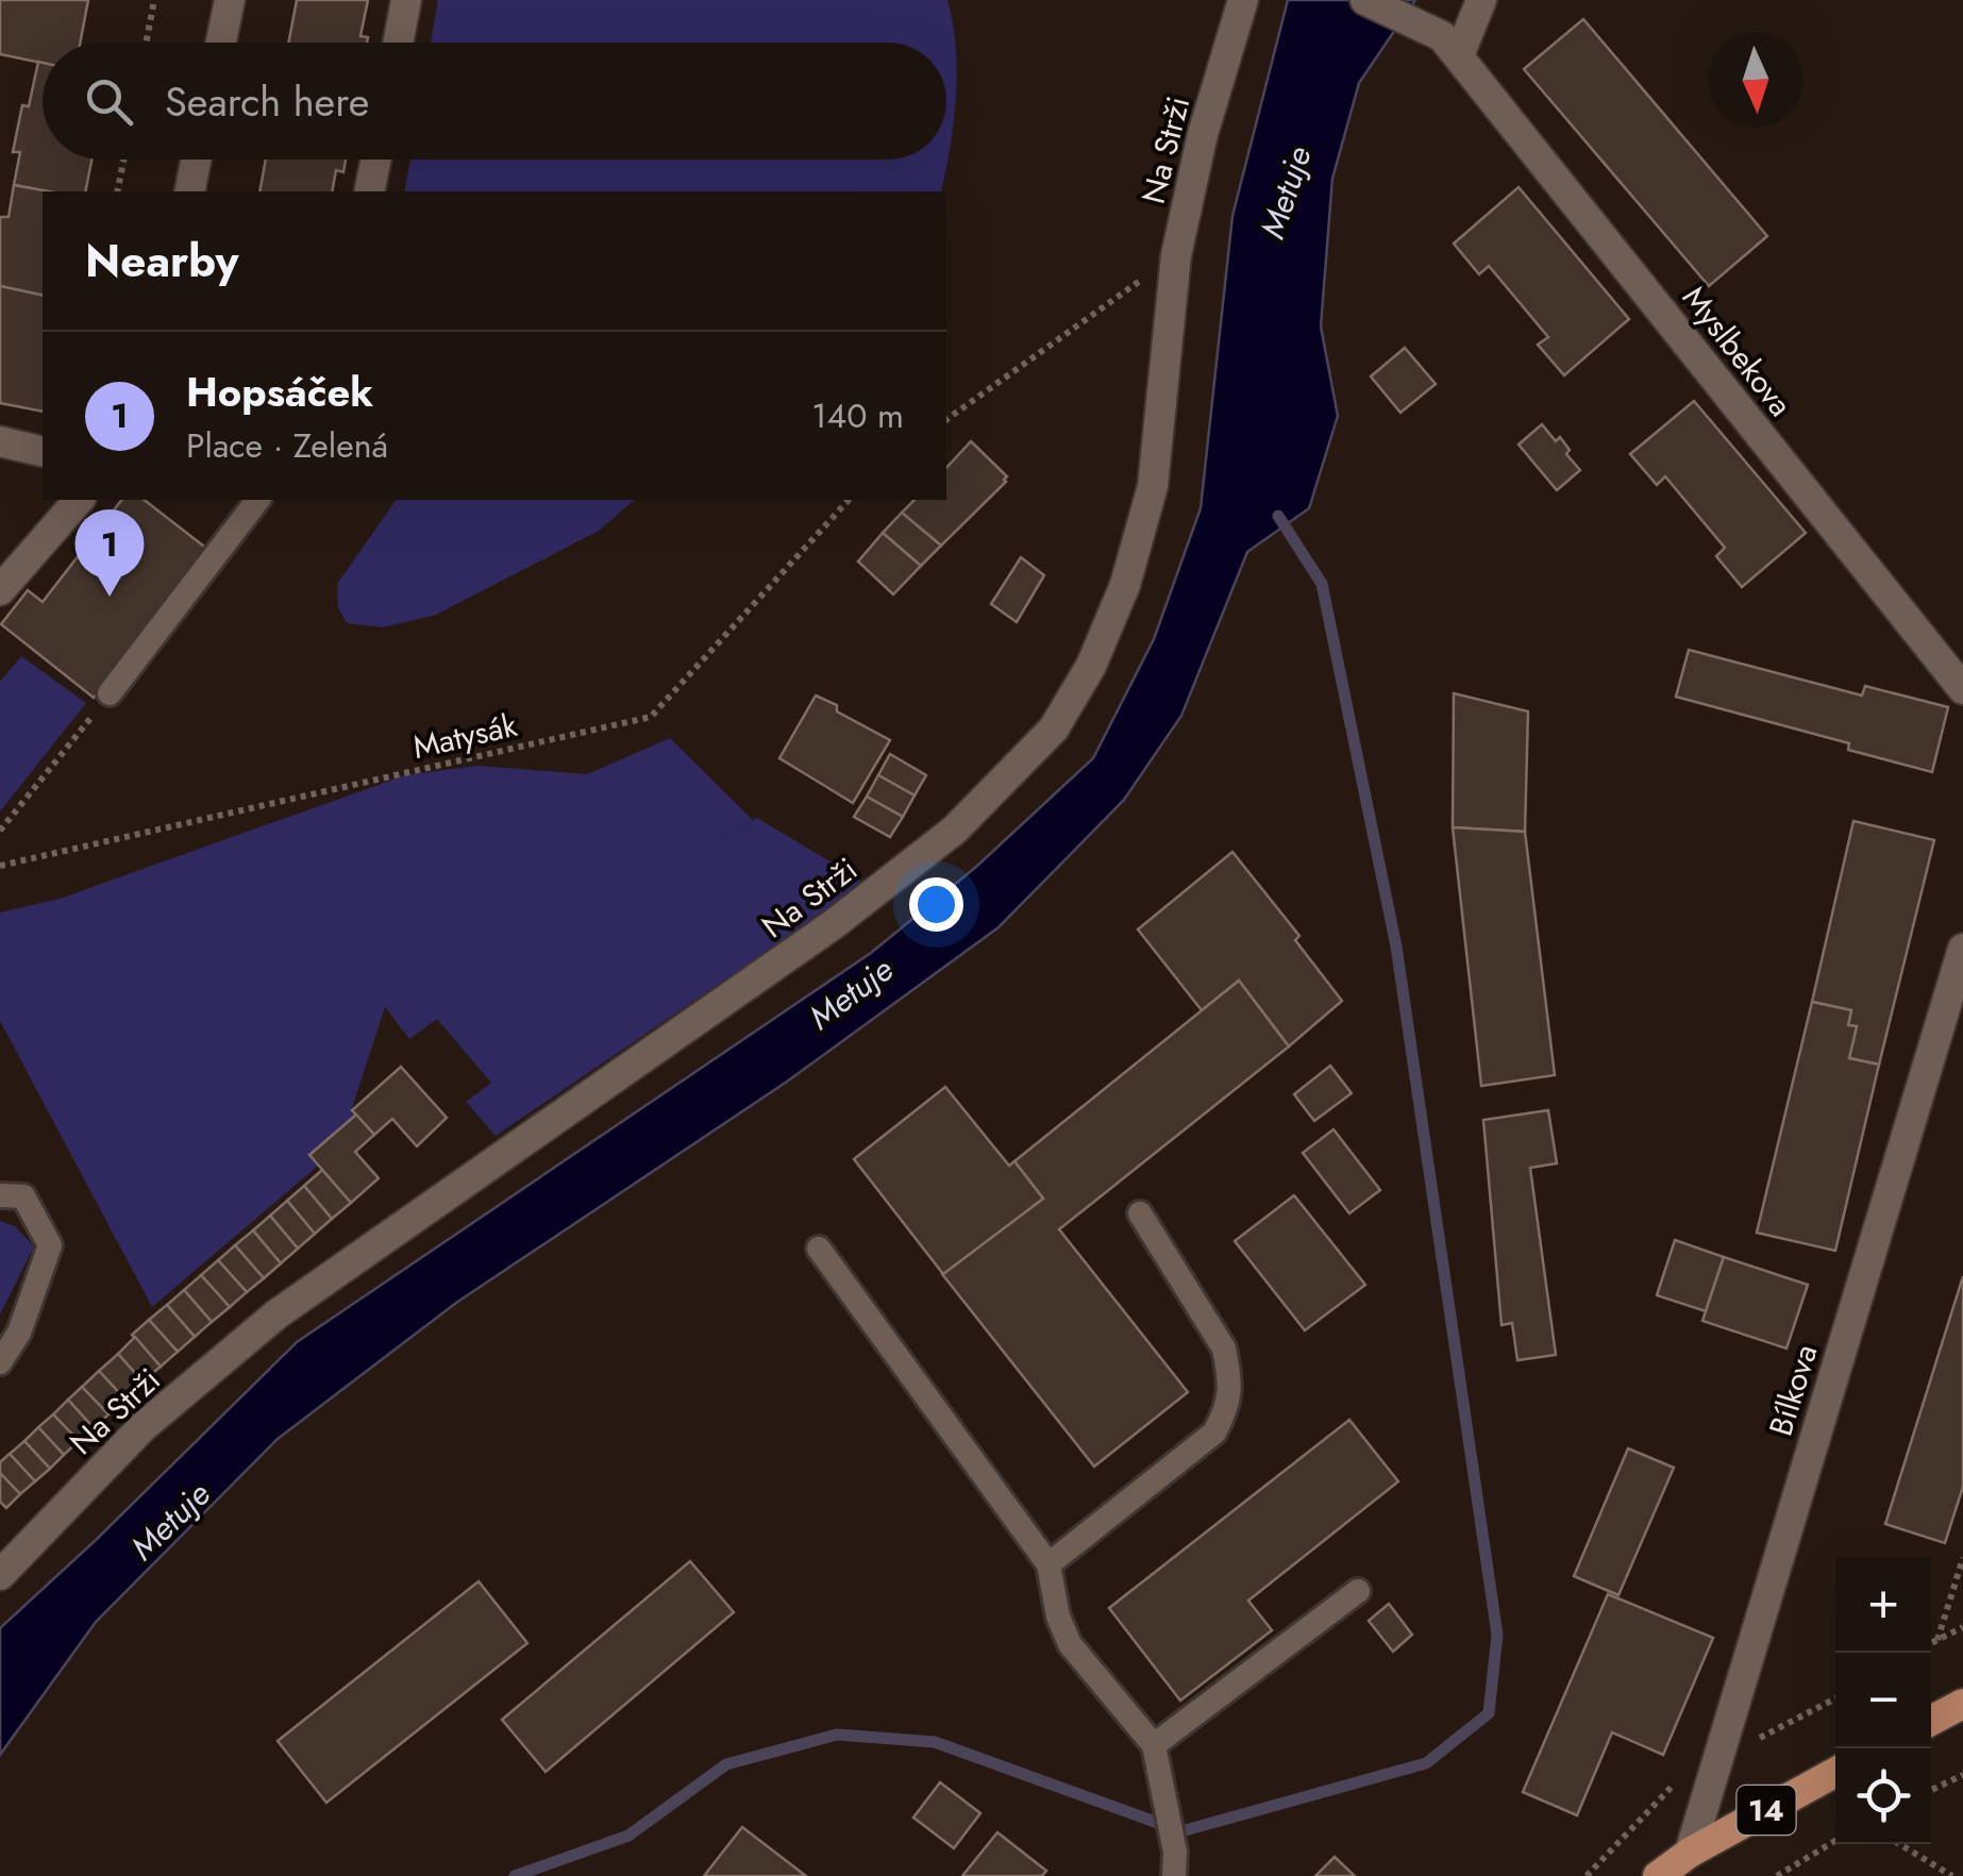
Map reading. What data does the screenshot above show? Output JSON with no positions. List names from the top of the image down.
{
  "streets": {
    "main road": ["14"],
    "street": ["Na Strži", "Myslbekova", "Bílkova"],
    "path": ["Matysák"]
  },
  "crossings": [
    ["Bílkova", "14"]
  ],
  "water": ["Metuje"],
  "north": "bottom",
  "page": {
    "search": "Search here",
    "heading": "Nearby",
    "list": [
      {
        "mark": "1",
        "name": "Hopsáček",
        "note": "Place · Zelená",
        "value": "140 m"
      }
    ],
    "pins": "1",
    "map_buttons": ["+", "−"]
  }
}
